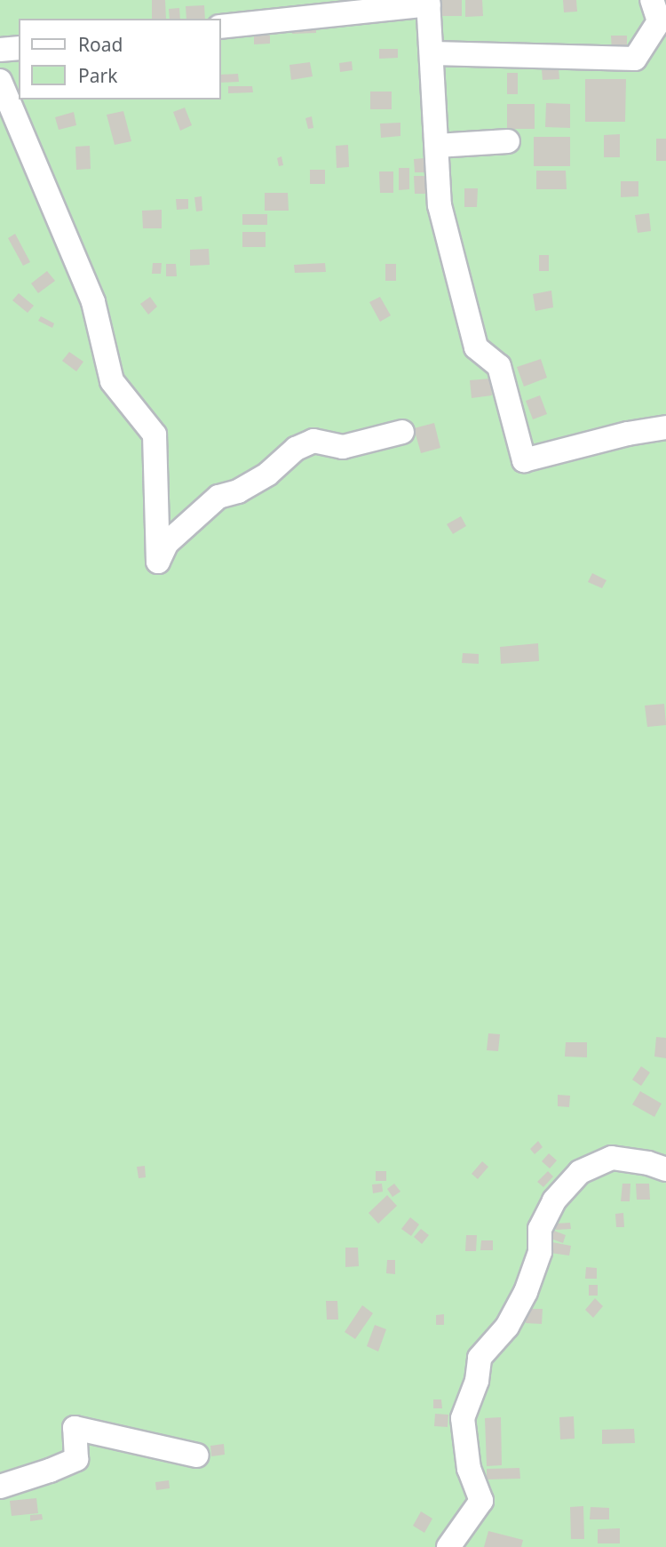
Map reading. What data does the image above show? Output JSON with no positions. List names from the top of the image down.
{
  "legend": ["Road", "Park"]
}
